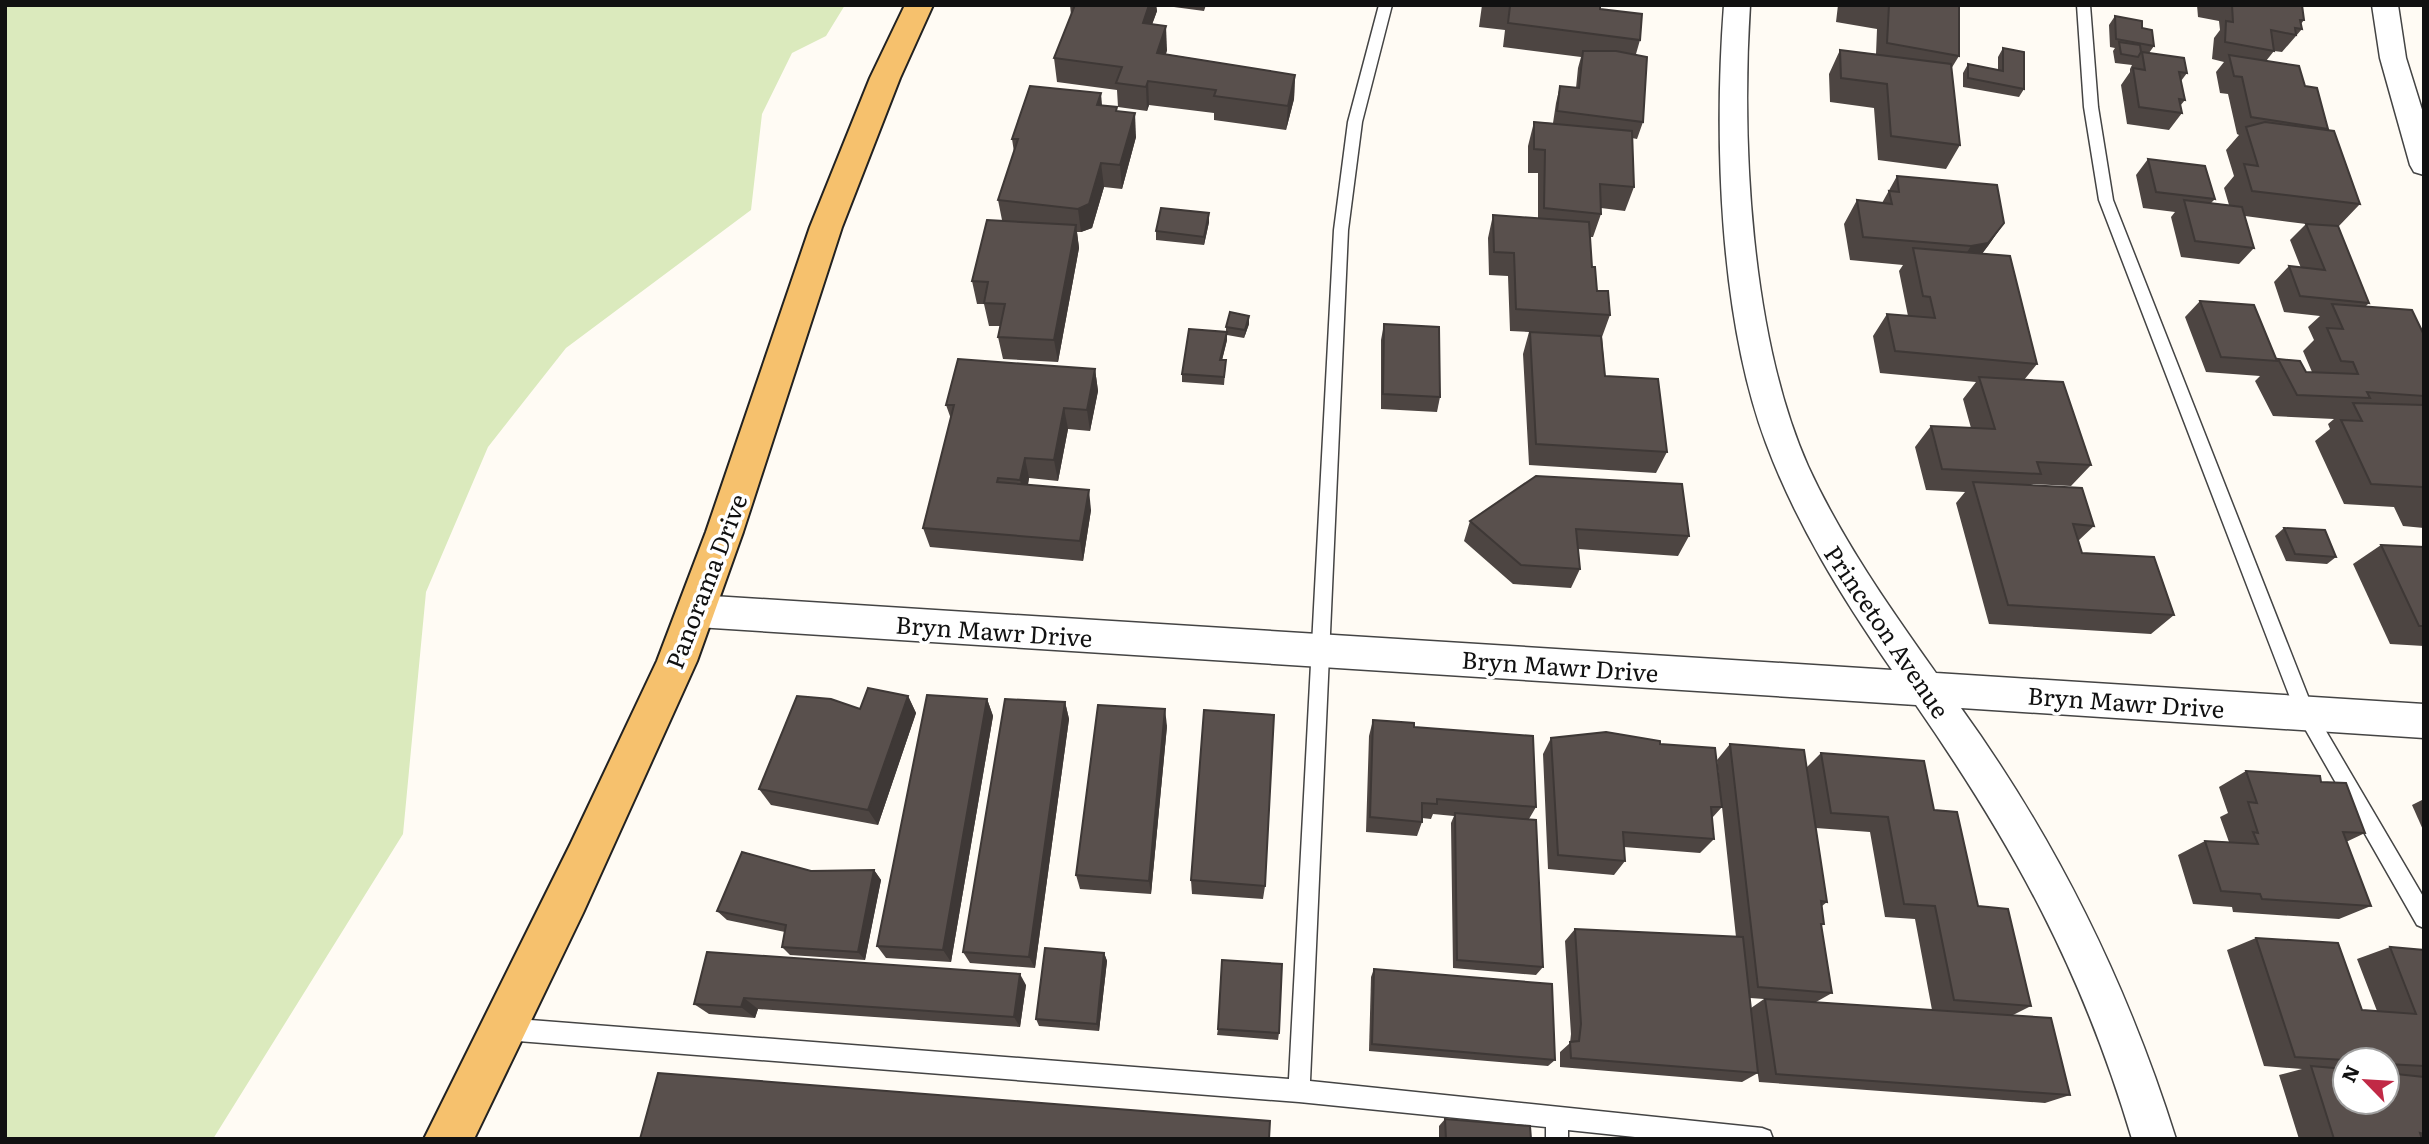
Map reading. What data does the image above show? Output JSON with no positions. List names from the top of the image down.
{
  "streets": {
    "main road": ["Panorama Drive"],
    "street": ["Bryn Mawr Drive", "Princeton Avenue"]
  },
  "crossings": [
    ["Panorama Drive", "Bryn Mawr Drive"],
    ["Bryn Mawr Drive", "Princeton Avenue"]
  ],
  "north": "top left"
}
